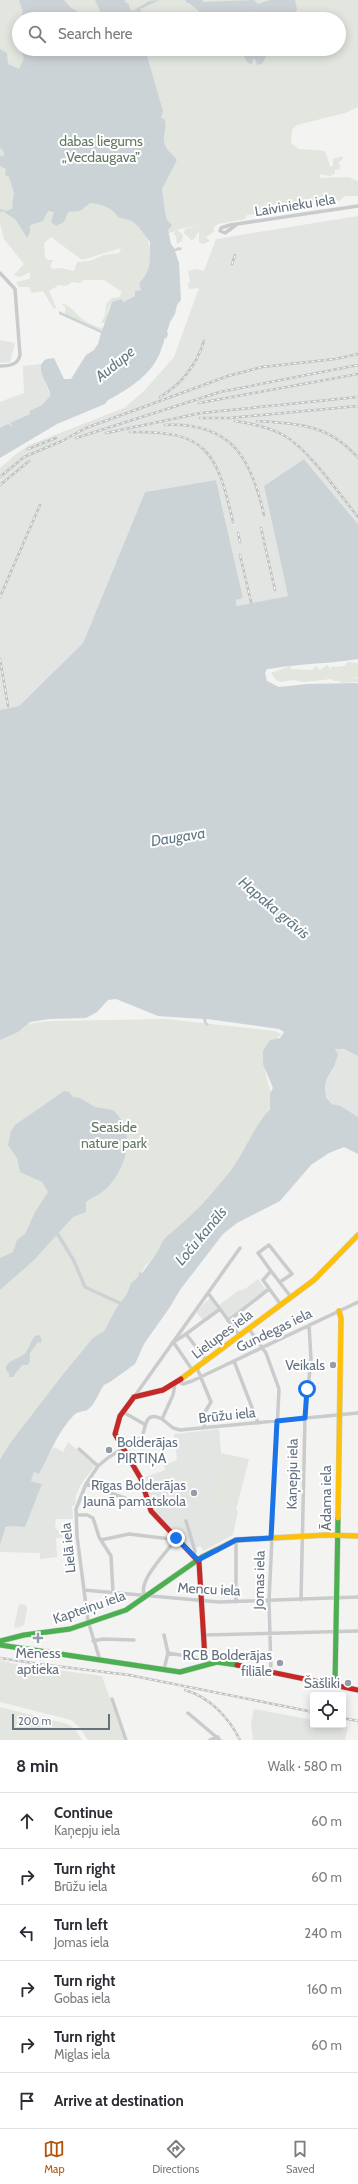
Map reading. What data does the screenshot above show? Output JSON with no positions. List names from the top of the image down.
{
  "streets": {
    "street": [
      "Laivinieku iela",
      "Gundegas iela",
      "Lielupes iela",
      "Brūžu iela",
      "Kaņepju iela",
      "Ādama iela",
      "Lielā iela",
      "Jomas iela",
      "Mencu iela",
      "Kapteiņu iela"
    ]
  },
  "crossings": [
    ["Gundegas iela", "Lielupes iela"],
    ["Gundegas iela", "Kaņepju iela"],
    ["Gundegas iela", "Ādama iela"],
    ["Gundegas iela", "Jomas iela"],
    ["Lielupes iela", "Jomas iela"],
    ["Brūžu iela", "Kaņepju iela"],
    ["Brūžu iela", "Ādama iela"],
    ["Brūžu iela", "Jomas iela"],
    ["Kaņepju iela", "Mencu iela"],
    ["Ādama iela", "Mencu iela"],
    ["Lielā iela", "Mencu iela"],
    ["Lielā iela", "Kapteiņu iela"],
    ["Jomas iela", "Mencu iela"],
    ["Mencu iela", "Kapteiņu iela"]
  ],
  "water": [
    "Audupe",
    "Daugava",
    "Hapaka grāvis",
    "Loču kanāls"
  ],
  "parks": ["dabas liegums „Vecdaugava”", "Seaside nature park"],
  "places": {
    "other": [
      "Veikals",
      "Bolderājas PIRTIŅA",
      "Rīgas Bolderājas Jaunā pamatskola",
      "RCB Bolderājas filiāle",
      "Šašliki"
    ],
    "health": ["Mēness aptieka"]
  },
  "scale_bar": "200 m",
  "page": {
    "search": "Search here",
    "scale": "200 m",
    "heading": ["8 min", "Walk · 580 m"],
    "list": [
      ["Continue", "Kaņepju iela", "60 m"],
      ["Turn right", "Brūžu iela", "60 m"],
      ["Turn left", "Jomas iela", "240 m"],
      ["Turn right", "Gobas iela", "160 m"],
      ["Turn right", "Miglas iela", "60 m"],
      "Arrive at destination"
    ],
    "nav": ["Map", "Directions", "Saved"]
  }
}
